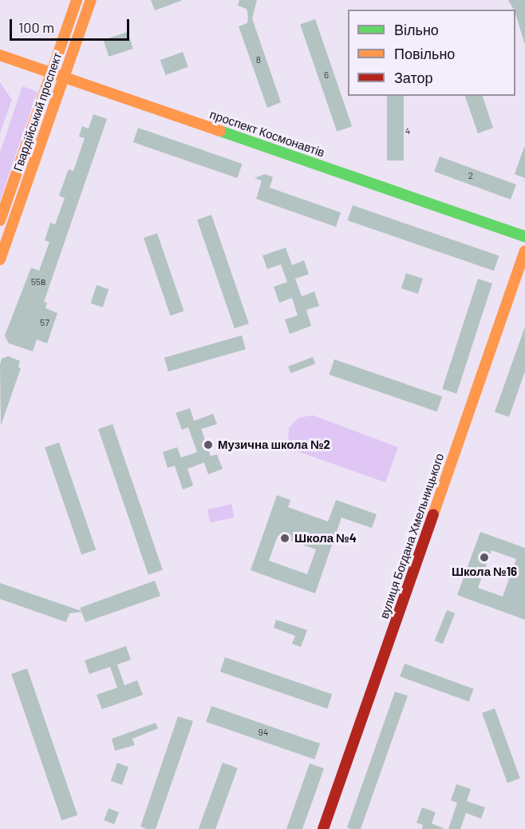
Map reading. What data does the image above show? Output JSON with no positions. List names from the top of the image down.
{
  "streets": {
    "main road": ["Гвардійський проспект", "проспект Космонавтів", "вулиця Богдана Хмельницького"]
  },
  "crossings": [
    ["Гвардійський проспект", "проспект Космонавтів"]
  ],
  "places": ["Музична школа №2", "Школа №4", "Школа №16"],
  "house_numbers": [
    "8",
    "6",
    "4",
    "2",
    "55в",
    "57",
    "94"
  ],
  "legend": ["Вільно", "Повільно", "Затор"],
  "scale_bar": "100 m"
}
